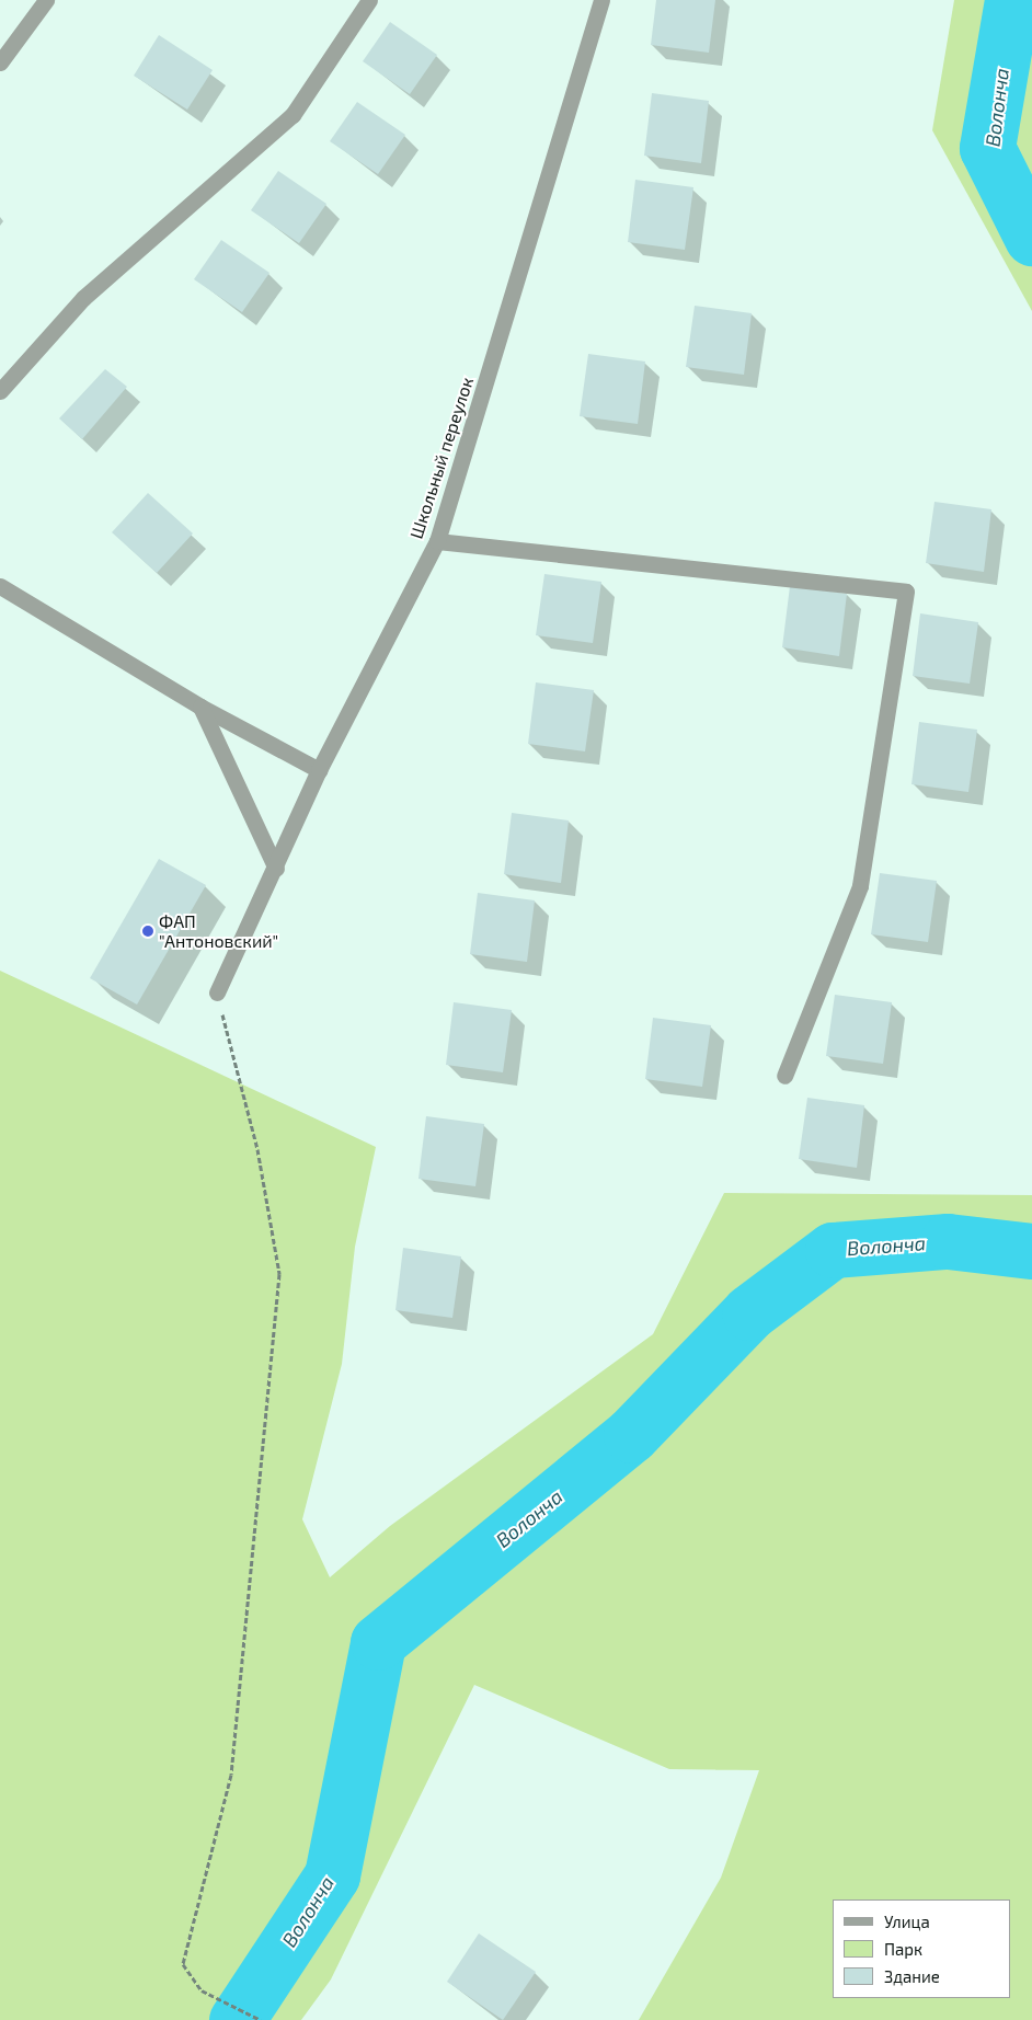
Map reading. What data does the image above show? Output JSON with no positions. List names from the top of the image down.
{
  "streets": {
    "street": ["Школьный переулок"]
  },
  "water": ["Волонча"],
  "places": ["ФАП \"Антоновский\""],
  "legend": ["Улица", "Парк", "Здание"]
}
